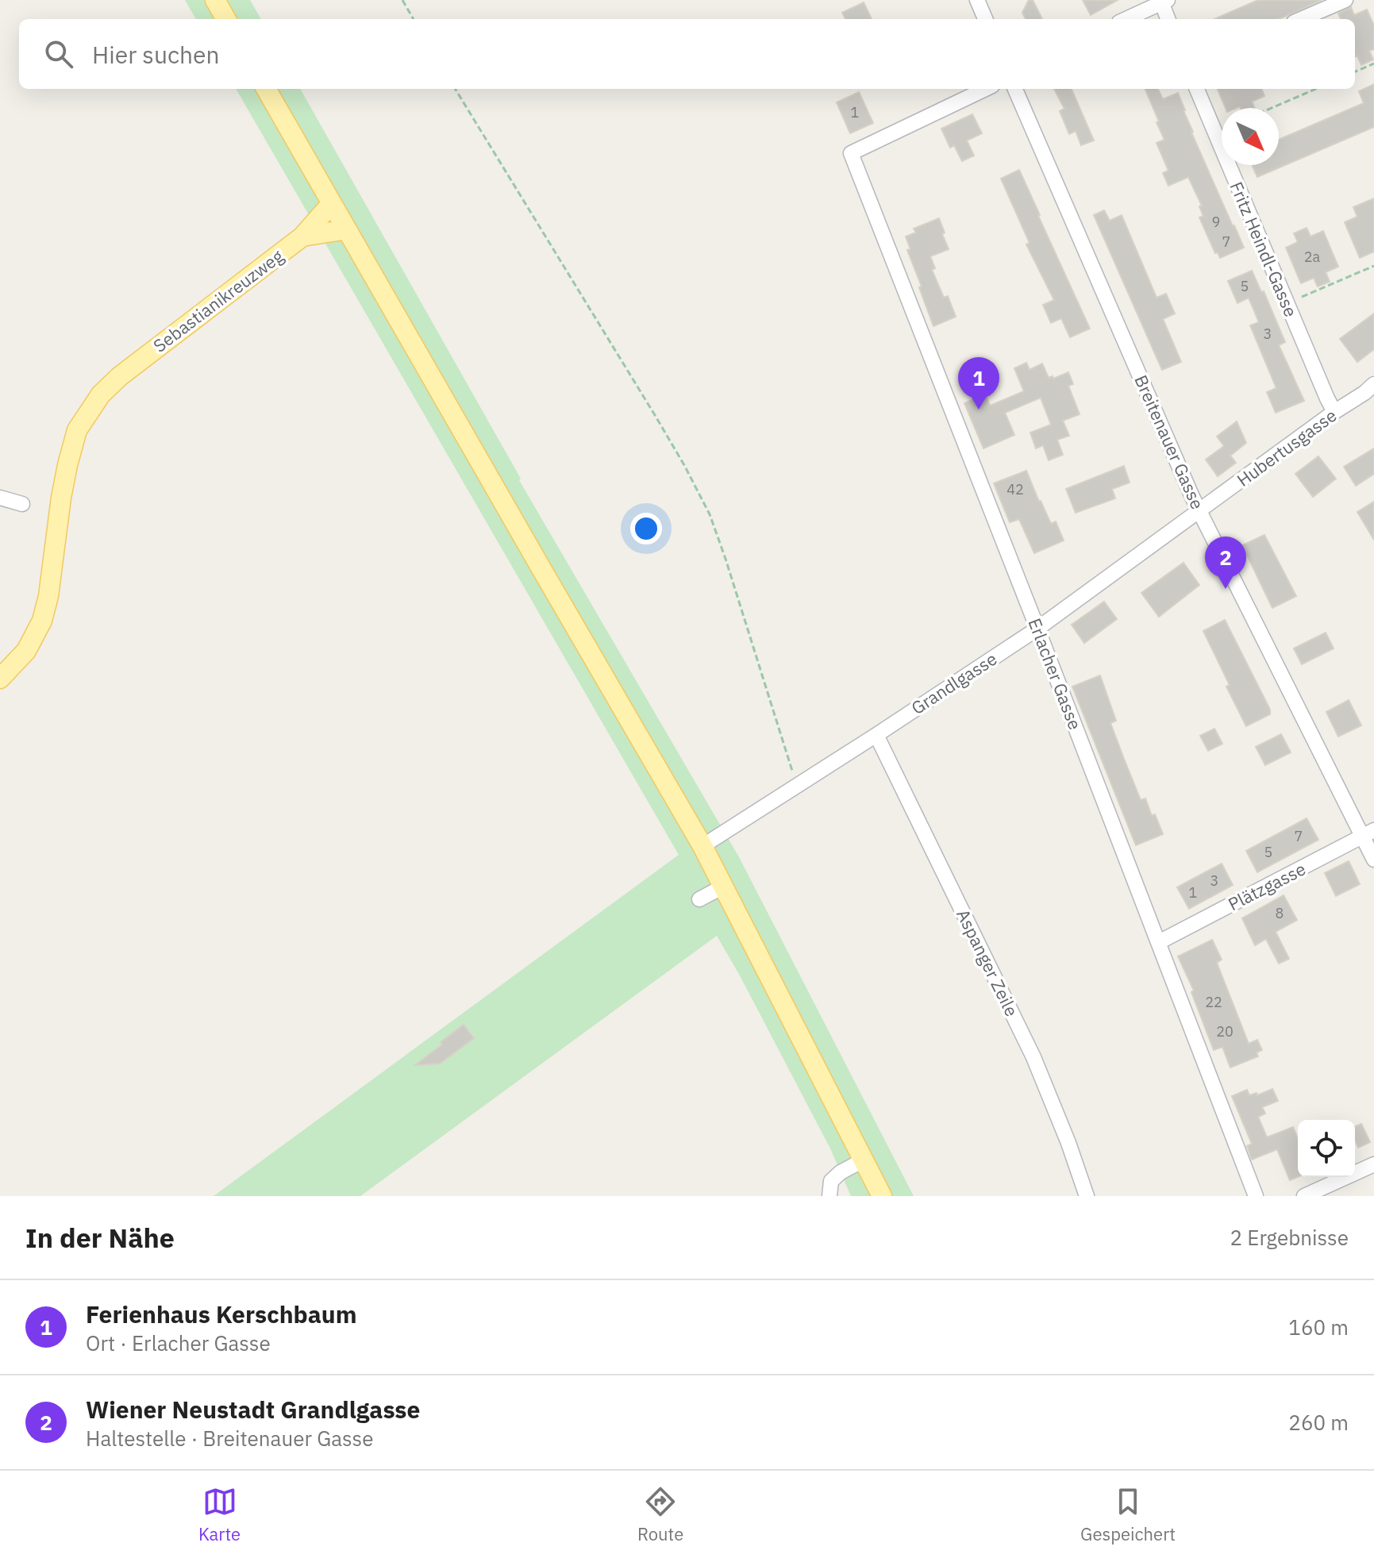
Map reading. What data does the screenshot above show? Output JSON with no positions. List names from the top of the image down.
{
  "streets": {
    "main road": ["Sebastianikreuzweg"],
    "street": [
      "Fritz Heindl-Gasse",
      "Breitenauer Gasse",
      "Hubertusgasse",
      "Erlacher Gasse",
      "Grandlgasse",
      "Plätzgasse",
      "Aspanger Zeile"
    ]
  },
  "crossings": [
    ["Fritz Heindl-Gasse", "Hubertusgasse"],
    ["Breitenauer Gasse", "Hubertusgasse"],
    ["Breitenauer Gasse", "Grandlgasse"],
    ["Breitenauer Gasse", "Plätzgasse"],
    ["Hubertusgasse", "Grandlgasse"],
    ["Erlacher Gasse", "Grandlgasse"],
    ["Erlacher Gasse", "Plätzgasse"],
    ["Grandlgasse", "Aspanger Zeile"]
  ],
  "house_numbers": [
    "1",
    "9",
    "7",
    "2a",
    "5",
    "3",
    "42",
    "7",
    "5",
    "3",
    "1",
    "8",
    "22",
    "20"
  ],
  "north": "bottom right",
  "page": {
    "search": "Hier suchen",
    "pins": ["1", "2"],
    "heading": ["In der Nähe", "2 Ergebnisse"],
    "list": [
      {
        "mark": "1",
        "name": "Ferienhaus Kerschbaum",
        "note": "Ort · Erlacher Gasse",
        "value": "160 m"
      },
      {
        "mark": "2",
        "name": "Wiener Neustadt Grandlgasse",
        "note": "Haltestelle · Breitenauer Gasse",
        "value": "260 m"
      }
    ],
    "nav": ["Karte", "Route", "Gespeichert"]
  }
}
